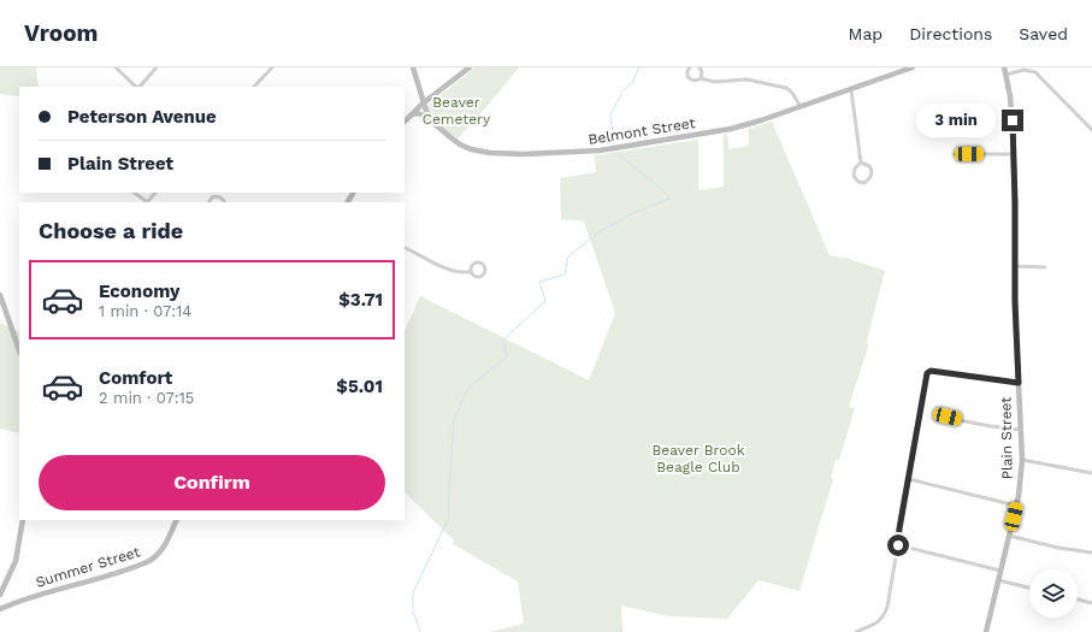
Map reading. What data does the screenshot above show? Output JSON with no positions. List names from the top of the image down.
{
  "streets": {
    "main road": ["Belmont Street", "Plain Street", "Summer Street"]
  },
  "parks": ["Beaver Cemetery", "Beaver Brook Beagle Club"],
  "page": {
    "header": "Vroom",
    "nav": ["Map", "Directions", "Saved"],
    "banner": ["Peterson Avenue", "Plain Street"],
    "bubble": "3 min",
    "heading": "Choose a ride",
    "list": [
      {
        "name": "Economy",
        "note": "1 min · 07:14",
        "value": "$3.71"
      },
      {
        "name": "Comfort",
        "note": "2 min · 07:15",
        "value": "$5.01"
      }
    ],
    "buttons": "Confirm"
  }
}
